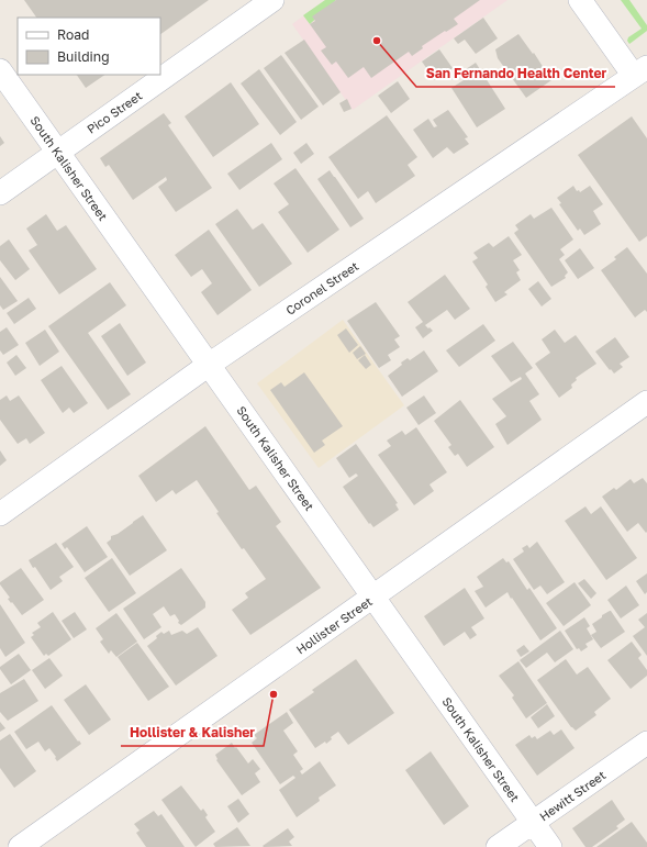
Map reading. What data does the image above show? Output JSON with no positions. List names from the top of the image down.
{
  "streets": {
    "street": [
      "Pico Street",
      "South Kalisher Street",
      "Coronel Street",
      "Hollister Street",
      "Hewitt Street"
    ]
  },
  "crossings": [
    ["Pico Street", "South Kalisher Street"],
    ["South Kalisher Street", "Coronel Street"],
    ["South Kalisher Street", "Hollister Street"],
    ["South Kalisher Street", "Hewitt Street"]
  ],
  "places": ["San Fernando Health Center", "Hollister & Kalisher"],
  "legend": ["Road", "Building"]
}
